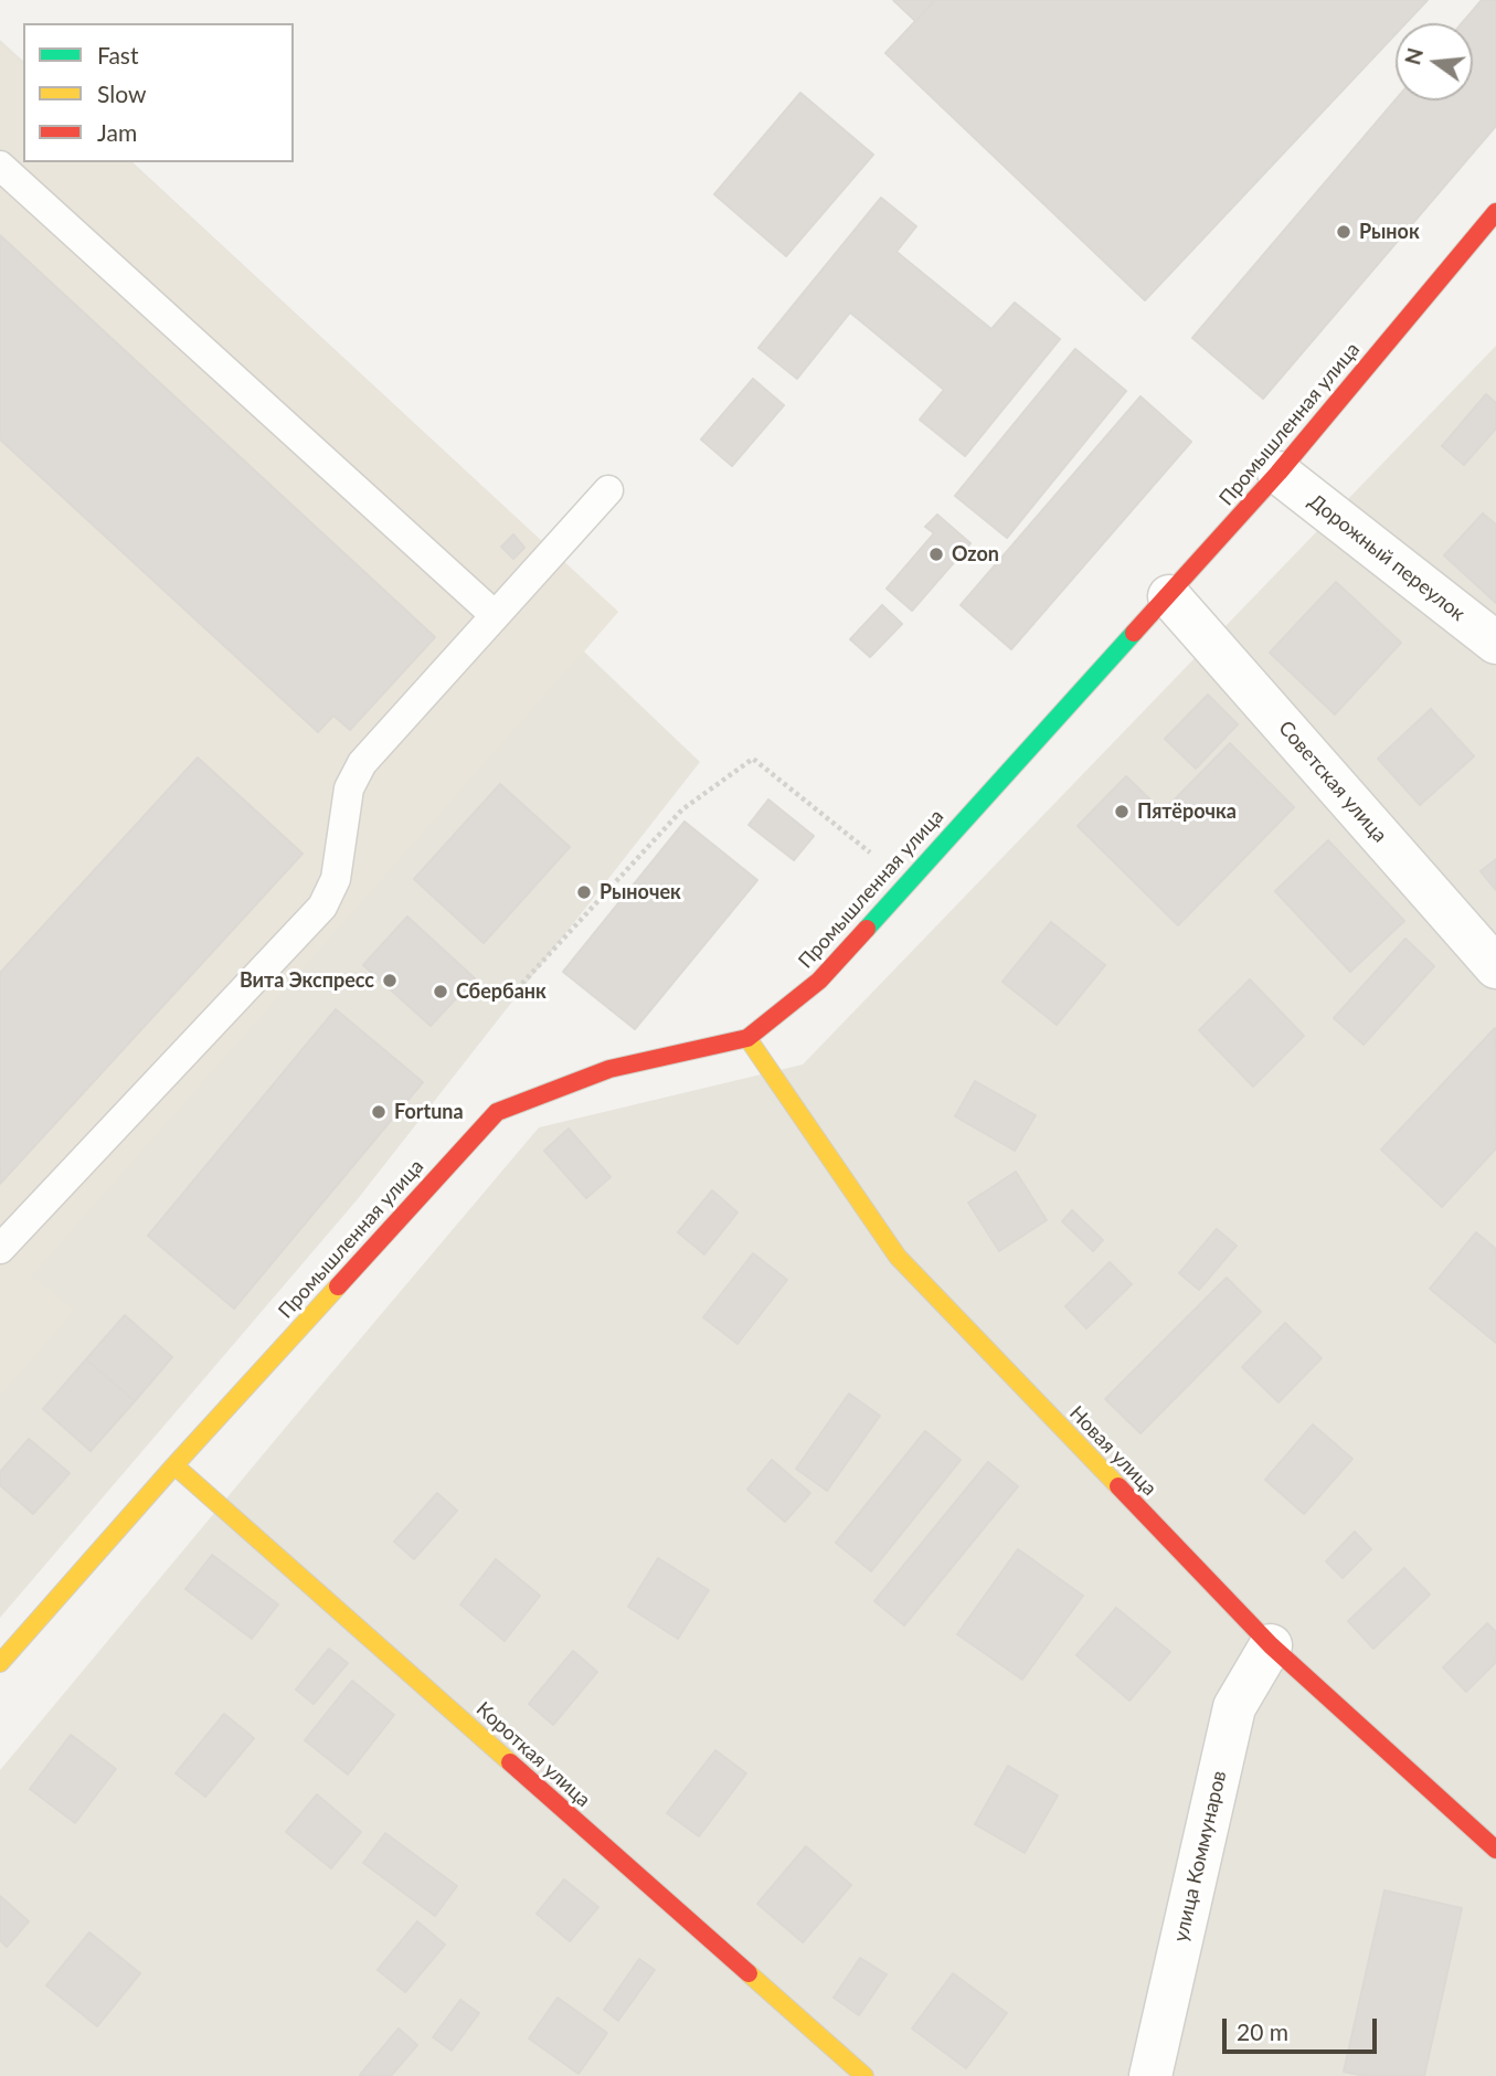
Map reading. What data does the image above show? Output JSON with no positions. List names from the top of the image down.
{
  "streets": {
    "main road": ["Промышленная улица", "Новая улица", "Короткая улица"],
    "street": ["Дорожный переулок", "Советская улица", "улица Коммунаров"]
  },
  "crossings": [
    ["Промышленная улица", "Дорожный переулок"],
    ["Промышленная улица", "Советская улица"],
    ["Промышленная улица", "Новая улица"],
    ["Промышленная улица", "Короткая улица"],
    ["Новая улица", "улица Коммунаров"]
  ],
  "places": [
    "Рынок",
    "Ozon",
    "Пятёрочка",
    "Рыночек",
    "Вита Экспресс",
    "Сбербанк",
    "Fortuna"
  ],
  "legend": ["Fast", "Slow", "Jam"],
  "scale_bar": "20 m",
  "north": "left"
}
